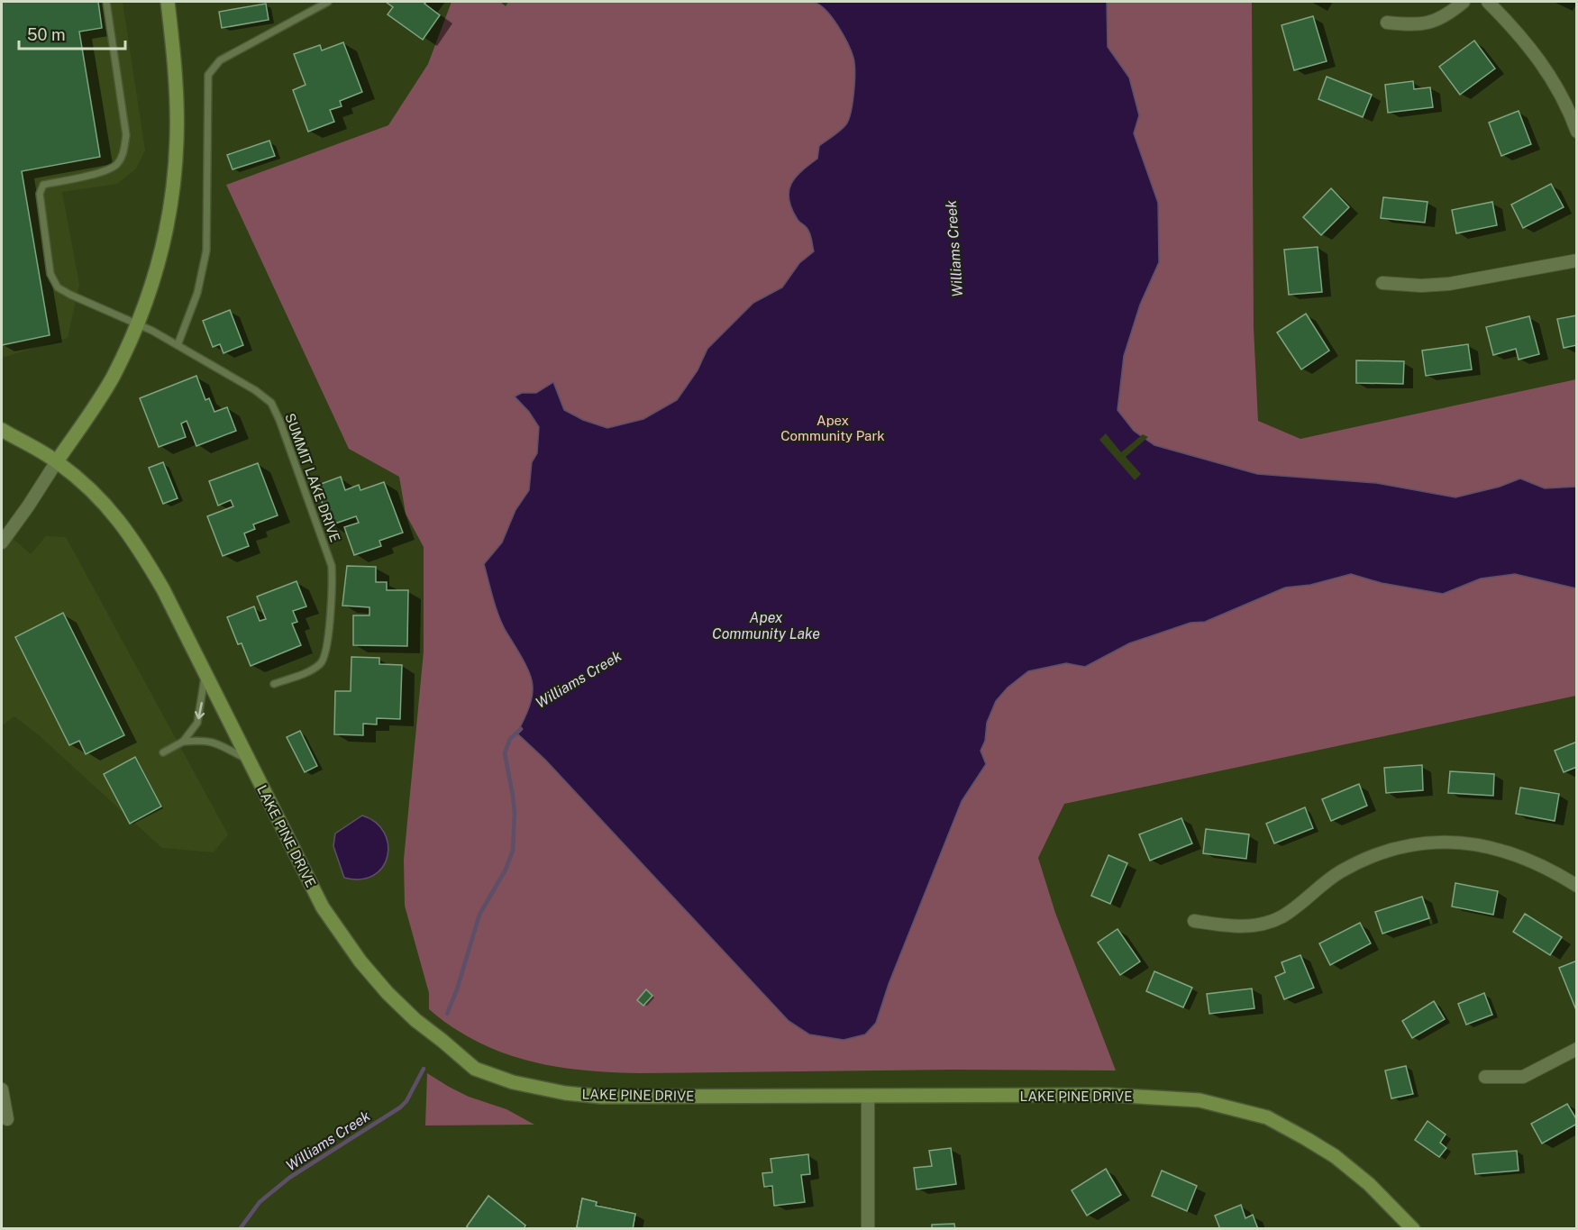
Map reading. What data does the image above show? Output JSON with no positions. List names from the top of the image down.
{
  "streets": {
    "main road": ["LAKE PINE DRIVE"],
    "lane": ["SUMMIT LAKE DRIVE"]
  },
  "water": ["Williams Creek", "Apex Community Lake"],
  "parks": ["Apex Community Park"],
  "scale_bar": "50 m"
}
